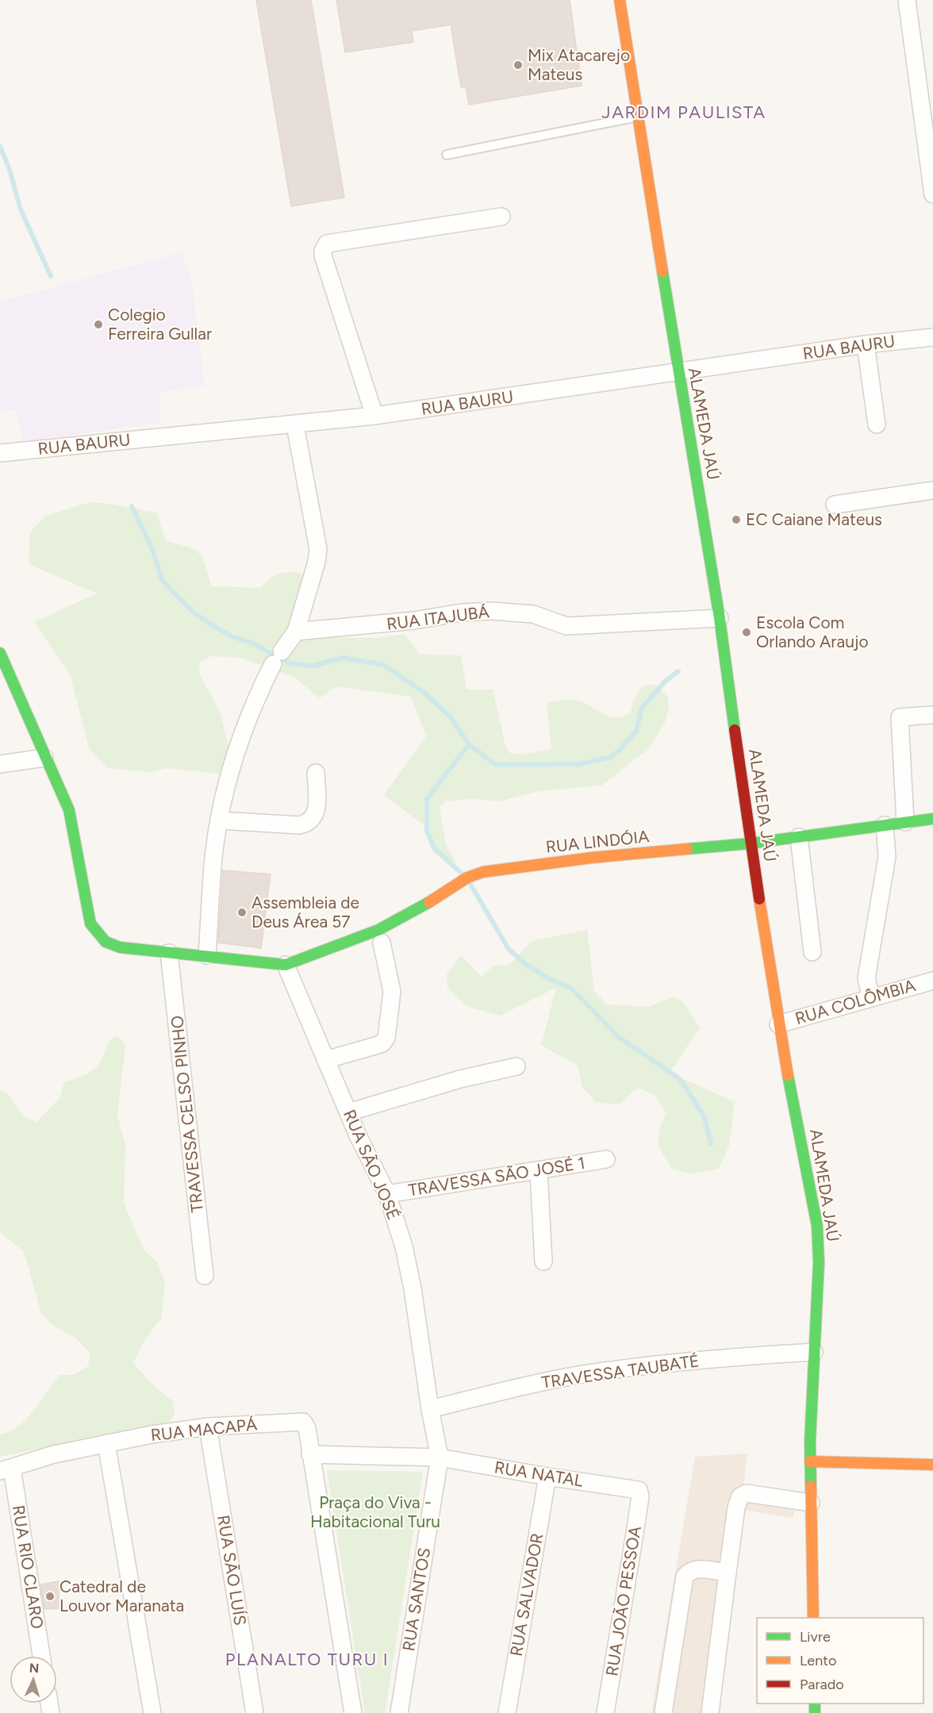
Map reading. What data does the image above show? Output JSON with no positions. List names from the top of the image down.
{
  "streets": {
    "main road": ["ALAMEDA JAÚ", "RUA LINDÓIA"],
    "street": [
      "RUA BAURU",
      "RUA ITAJUBÁ",
      "RUA COLÔMBIA",
      "TRAVESSA CELSO PINHO",
      "RUA SÃO JOSÉ",
      "TRAVESSA SÃO JOSÉ 1",
      "TRAVESSA TAUBATÉ",
      "RUA MACAPÁ",
      "RUA NATAL",
      "RUA RIO CLARO",
      "RUA SÃO LUÍS",
      "RUA SALVADOR",
      "RUA SANTOS",
      "RUA JOÃO PESSOA"
    ]
  },
  "crossings": [
    ["RUA BAURU", "ALAMEDA JAÚ"],
    ["ALAMEDA JAÚ", "RUA ITAJUBÁ"],
    ["ALAMEDA JAÚ", "RUA LINDÓIA"],
    ["ALAMEDA JAÚ", "RUA COLÔMBIA"],
    ["ALAMEDA JAÚ", "TRAVESSA TAUBATÉ"],
    ["RUA LINDÓIA", "RUA SÃO JOSÉ"],
    ["RUA SÃO JOSÉ", "TRAVESSA SÃO JOSÉ 1"],
    ["RUA SÃO JOSÉ", "TRAVESSA TAUBATÉ"],
    ["RUA SÃO JOSÉ", "RUA NATAL"],
    ["RUA SÃO JOSÉ", "RUA SANTOS"],
    ["RUA MACAPÁ", "RUA RIO CLARO"],
    ["RUA MACAPÁ", "RUA SÃO LUÍS"],
    ["RUA NATAL", "RUA SALVADOR"],
    ["RUA NATAL", "RUA SANTOS"],
    ["RUA NATAL", "RUA JOÃO PESSOA"]
  ],
  "districts": ["JARDIM PAULISTA", "PLANALTO TURU I"],
  "parks": ["Praça do Viva - Habitacional Turu"],
  "places": [
    "Mix Atacarejo Mateus",
    "Colegio Ferreira Gullar",
    "EC Caiane Mateus",
    "Escola Com Orlando Araujo",
    "Assembleia de Deus Área 57",
    "Catedral de Louvor Maranata"
  ],
  "legend": ["Livre", "Lento", "Parado"],
  "north": "top"
}
